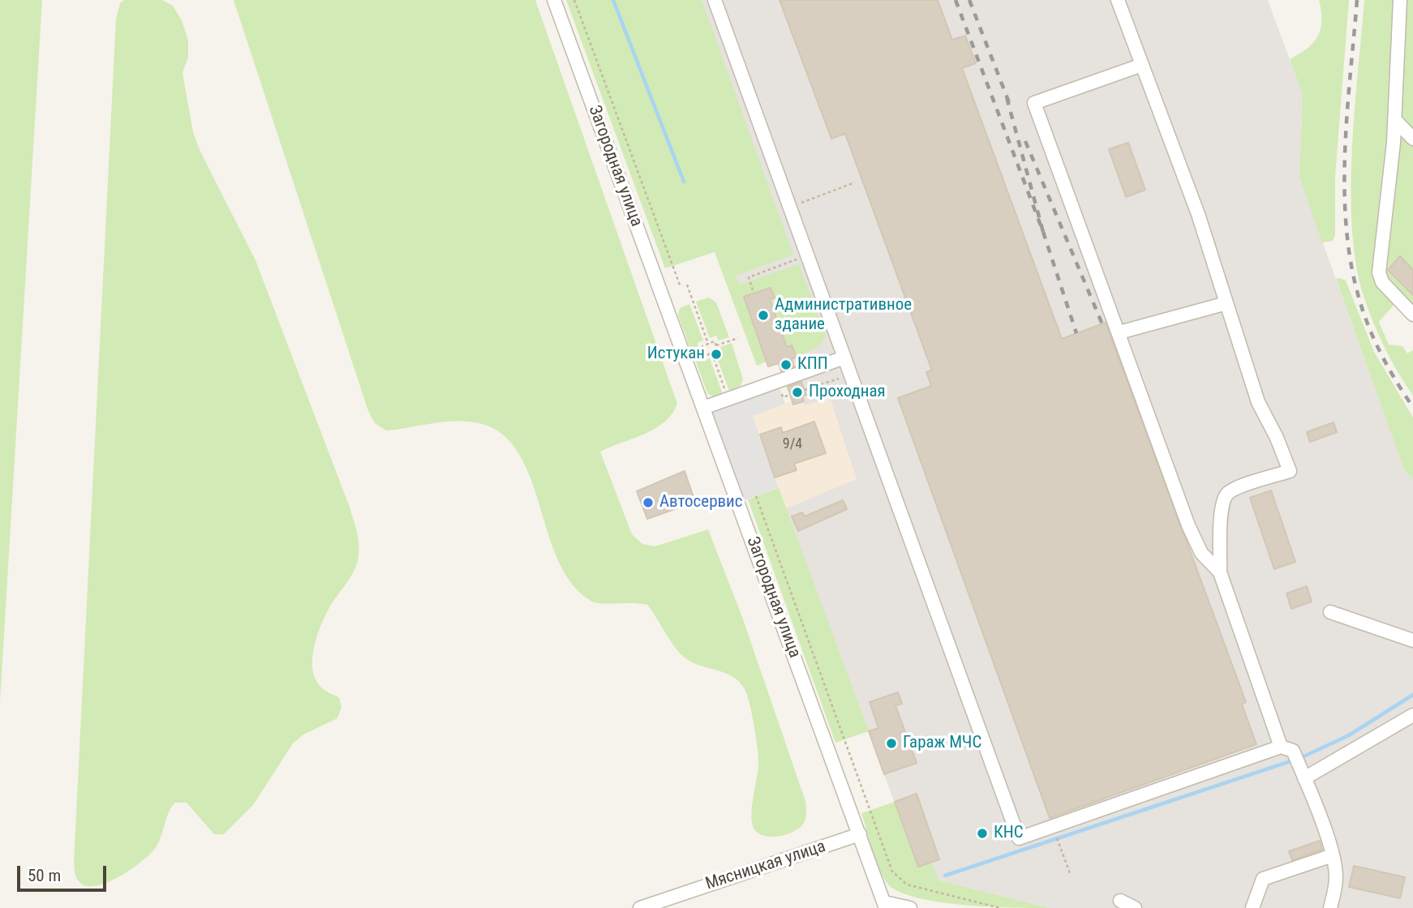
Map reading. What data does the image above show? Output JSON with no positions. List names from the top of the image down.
{
  "streets": {
    "street": ["Загородная улица", "Мясницкая улица"]
  },
  "crossings": [
    ["Загородная улица", "Мясницкая улица"]
  ],
  "places": [
    "Административное здание",
    "Истукан",
    "КПП",
    "Проходная",
    "Автосервис",
    "Гараж МЧС",
    "КНС"
  ],
  "house_numbers": ["9/4"],
  "scale_bar": "50 m"
}
